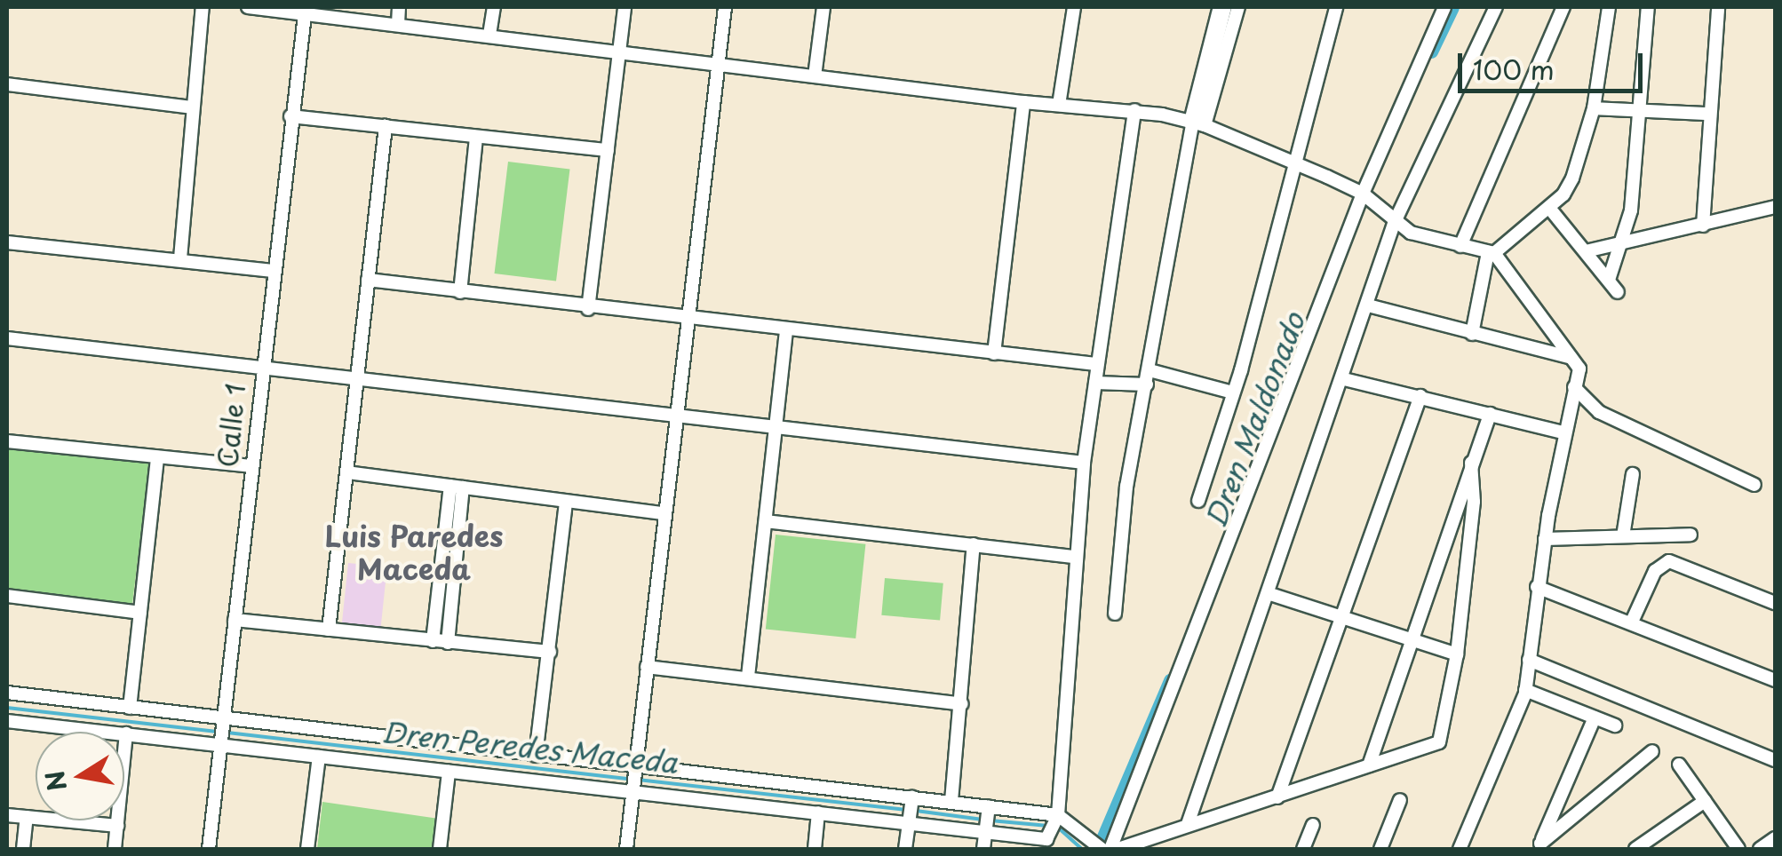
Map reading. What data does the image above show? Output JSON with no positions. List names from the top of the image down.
{
  "streets": {
    "street": ["Calle 1"]
  },
  "districts": ["Luis Paredes Maceda"],
  "water": ["Dren Maldonado", "Dren Peredes Maceda"],
  "scale_bar": "100 m",
  "north": "left"
}
